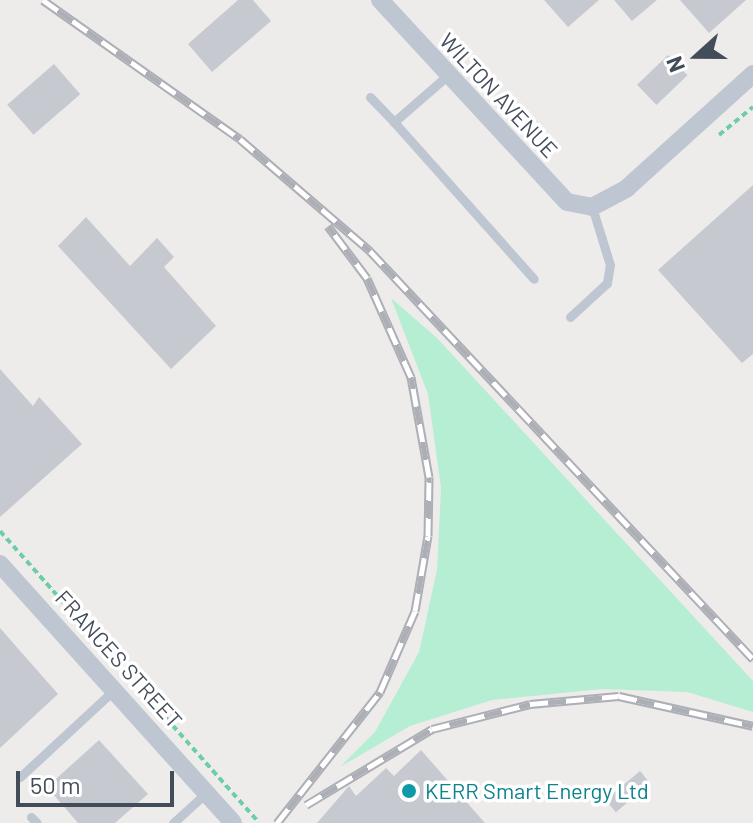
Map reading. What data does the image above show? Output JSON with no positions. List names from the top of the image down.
{
  "streets": {
    "street": ["WILTON AVENUE", "FRANCES STREET"]
  },
  "places": ["KERR Smart Energy Ltd"],
  "scale_bar": "50 m",
  "north": "left"
}
